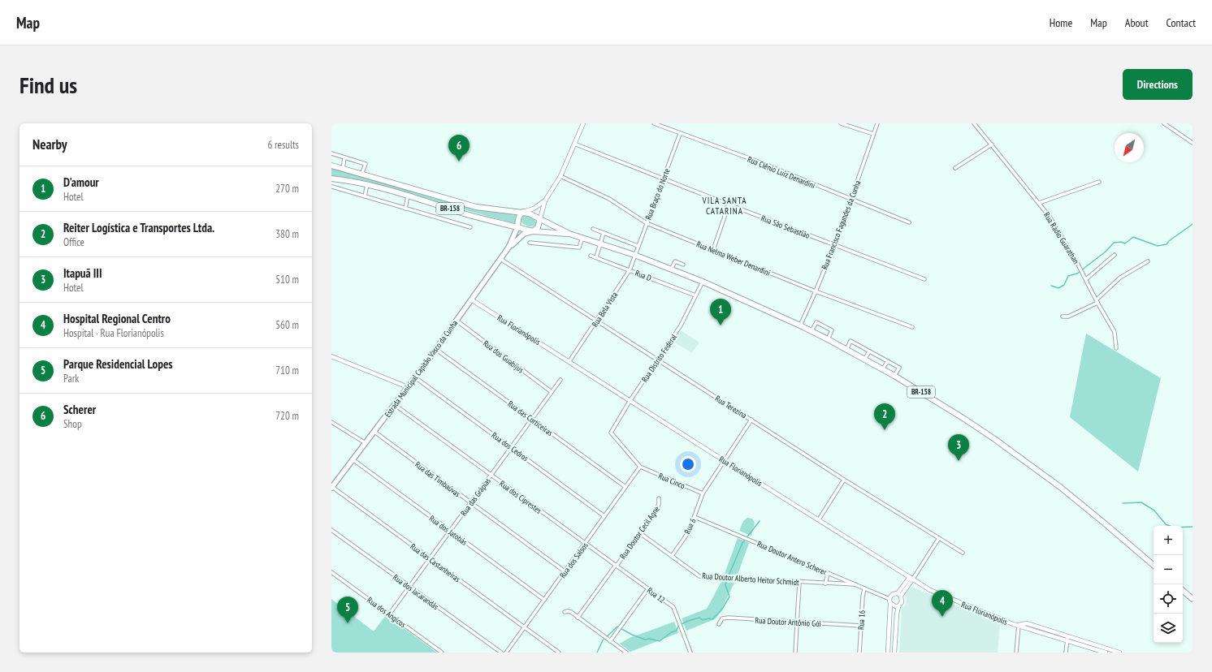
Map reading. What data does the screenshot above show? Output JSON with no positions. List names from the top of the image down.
{
  "streets": {
    "highway": ["BR-158"],
    "main road": ["Estrada Municipal Capitão Vasco da Cunha"],
    "street": [
      "Rua Clênio Luiz Denardini",
      "Rua Braço do Norte",
      "Rua Francisco Fagundes da Cunha",
      "Rua São Sebastião",
      "Rua Rádio Guarathan",
      "Rua Nelma Weber Denardini",
      "Rua D",
      "Rua Bela Vista",
      "Rua Florianópolis",
      "Rua dos Guabijus",
      "Rua Distrito Federal",
      "Rua Terezina",
      "Rua das Corticeiras",
      "Rua dos Cedros",
      "Rua das Timbaúvas",
      "Rua Cinco",
      "Rua das Grápias",
      "Rua dos Ciprestes",
      "Rua 6",
      "Rua dos Jatobás",
      "Rua Doutor Cecil Agne",
      "Rua Doutor Antero Scherer",
      "Rua dos Salsos",
      "Rua das Castanheiras",
      "Rua Doutor Alberto Heitor Schmidt",
      "Rua dos Jacarandás",
      "Rua 12",
      "Rua dos Angicos",
      "Rua 16",
      "Rua Doutor Antônio Gói"
    ]
  },
  "crossings": [
    ["Rua Clênio Luiz Denardini", "Rua Braço do Norte"],
    ["Rua Clênio Luiz Denardini", "Rua Francisco Fagundes da Cunha"],
    ["Rua Braço do Norte", "BR-158"],
    ["Rua Braço do Norte", "Rua São Sebastião"],
    ["Rua Braço do Norte", "Rua Nelma Weber Denardini"],
    ["Rua Braço do Norte", "Rua Bela Vista"],
    ["BR-158", "Rua Francisco Fagundes da Cunha"],
    ["BR-158", "Rua Bela Vista"],
    ["BR-158", "Rua Distrito Federal"],
    ["BR-158", "Estrada Municipal Capitão Vasco da Cunha"],
    ["Rua Francisco Fagundes da Cunha", "Rua São Sebastião"],
    ["Rua Francisco Fagundes da Cunha", "Rua Nelma Weber Denardini"],
    ["Rua D", "Rua Bela Vista"],
    ["Rua D", "Rua Distrito Federal"],
    ["Rua Bela Vista", "Rua Florianópolis"],
    ["Rua Bela Vista", "Rua Terezina"],
    ["Rua Florianópolis", "Rua Distrito Federal"],
    ["Rua Florianópolis", "Estrada Municipal Capitão Vasco da Cunha"],
    ["Rua Florianópolis", "Rua 6"],
    ["Rua dos Guabijus", "Estrada Municipal Capitão Vasco da Cunha"],
    ["Rua dos Guabijus", "Rua das Grápias"],
    ["Rua Distrito Federal", "Rua Terezina"],
    ["Rua Distrito Federal", "Rua Cinco"],
    ["Rua Distrito Federal", "Rua dos Salsos"],
    ["Estrada Municipal Capitão Vasco da Cunha", "Rua Terezina"],
    ["Estrada Municipal Capitão Vasco da Cunha", "Rua das Corticeiras"],
    ["Estrada Municipal Capitão Vasco da Cunha", "Rua dos Cedros"],
    ["Estrada Municipal Capitão Vasco da Cunha", "Rua das Timbaúvas"],
    ["Estrada Municipal Capitão Vasco da Cunha", "Rua dos Ciprestes"],
    ["Estrada Municipal Capitão Vasco da Cunha", "Rua dos Jatobás"],
    ["Estrada Municipal Capitão Vasco da Cunha", "Rua das Castanheiras"],
    ["Rua Terezina", "Rua 6"],
    ["Rua das Corticeiras", "Rua das Grápias"],
    ["Rua das Corticeiras", "Rua dos Salsos"],
    ["Rua dos Cedros", "Rua das Grápias"],
    ["Rua dos Cedros", "Rua dos Salsos"],
    ["Rua das Timbaúvas", "Rua das Grápias"],
    ["Rua das Timbaúvas", "Rua dos Salsos"],
    ["Rua Cinco", "Rua 6"],
    ["Rua Cinco", "Rua dos Salsos"],
    ["Rua das Grápias", "Rua dos Ciprestes"],
    ["Rua das Grápias", "Rua dos Jatobás"],
    ["Rua das Grápias", "Rua das Castanheiras"],
    ["Rua das Grápias", "Rua dos Jacarandás"],
    ["Rua das Grápias", "Rua dos Angicos"],
    ["Rua dos Ciprestes", "Rua dos Salsos"],
    ["Rua dos Ciprestes", "Rua 12"],
    ["Rua 6", "Rua Doutor Antero Scherer"],
    ["Rua 6", "Rua Doutor Alberto Heitor Schmidt"],
    ["Rua dos Jatobás", "Rua dos Salsos"],
    ["Rua Doutor Cecil Agne", "Rua Doutor Alberto Heitor Schmidt"],
    ["Rua Doutor Cecil Agne", "Rua 12"],
    ["Rua Doutor Antero Scherer", "Rua Doutor Alberto Heitor Schmidt"],
    ["Rua Doutor Antero Scherer", "Rua 16"],
    ["Rua dos Salsos", "Rua das Castanheiras"],
    ["Rua 16", "Rua Doutor Antônio Gói"]
  ],
  "districts": ["VILA SANTA CATARINA"],
  "north": "bottom left",
  "page": {
    "header": "Map",
    "nav": [
      "Home",
      "Map",
      "About",
      "Contact"
    ],
    "buttons": "Directions",
    "title": "Find us",
    "heading": ["Nearby", "6 results"],
    "pins": [
      "6",
      "1",
      "2",
      "3",
      "4",
      "5"
    ],
    "list": [
      {
        "mark": "1",
        "name": "D'amour",
        "note": "Hotel",
        "value": "270 m"
      },
      {
        "mark": "2",
        "name": "Reiter Logística e Transportes Ltda.",
        "note": "Office",
        "value": "380 m"
      },
      {
        "mark": "3",
        "name": "Itapuã III",
        "note": "Hotel",
        "value": "510 m"
      },
      {
        "mark": "4",
        "name": "Hospital Regional Centro",
        "note": "Hospital · Rua Florianópolis",
        "value": "560 m"
      },
      {
        "mark": "5",
        "name": "Parque Residencial Lopes",
        "note": "Park",
        "value": "710 m"
      },
      {
        "mark": "6",
        "name": "Scherer",
        "note": "Shop",
        "value": "720 m"
      }
    ],
    "map_buttons": ["+", "−"]
  }
}
